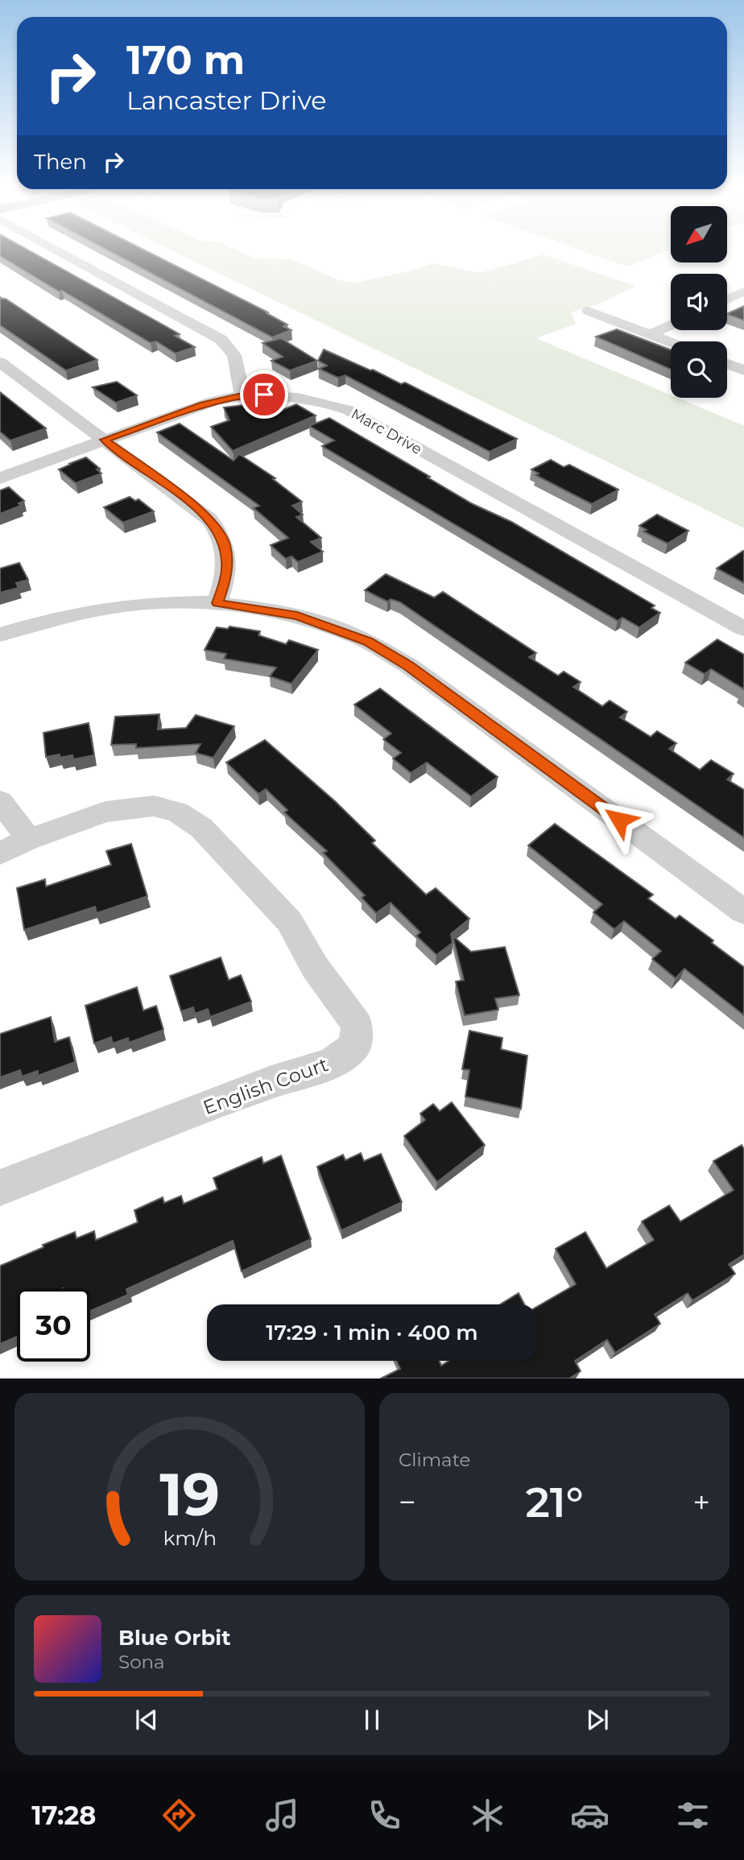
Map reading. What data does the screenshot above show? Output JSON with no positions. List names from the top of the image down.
{
  "streets": {
    "street": ["Marc Drive", "English Court"]
  },
  "north": "bottom left",
  "page": {
    "turn": ["170 m", "Lancaster Drive"],
    "then": "Then",
    "limit": "30",
    "trip": "17:29 · 1 min · 400 m",
    "tile": "Climate",
    "heat": ["−", "21°", "+"],
    "song": ["Blue Orbit", "Sona"],
    "tabs": "17:28",
    "gauge": ["19", "km/h"]
  }
}
